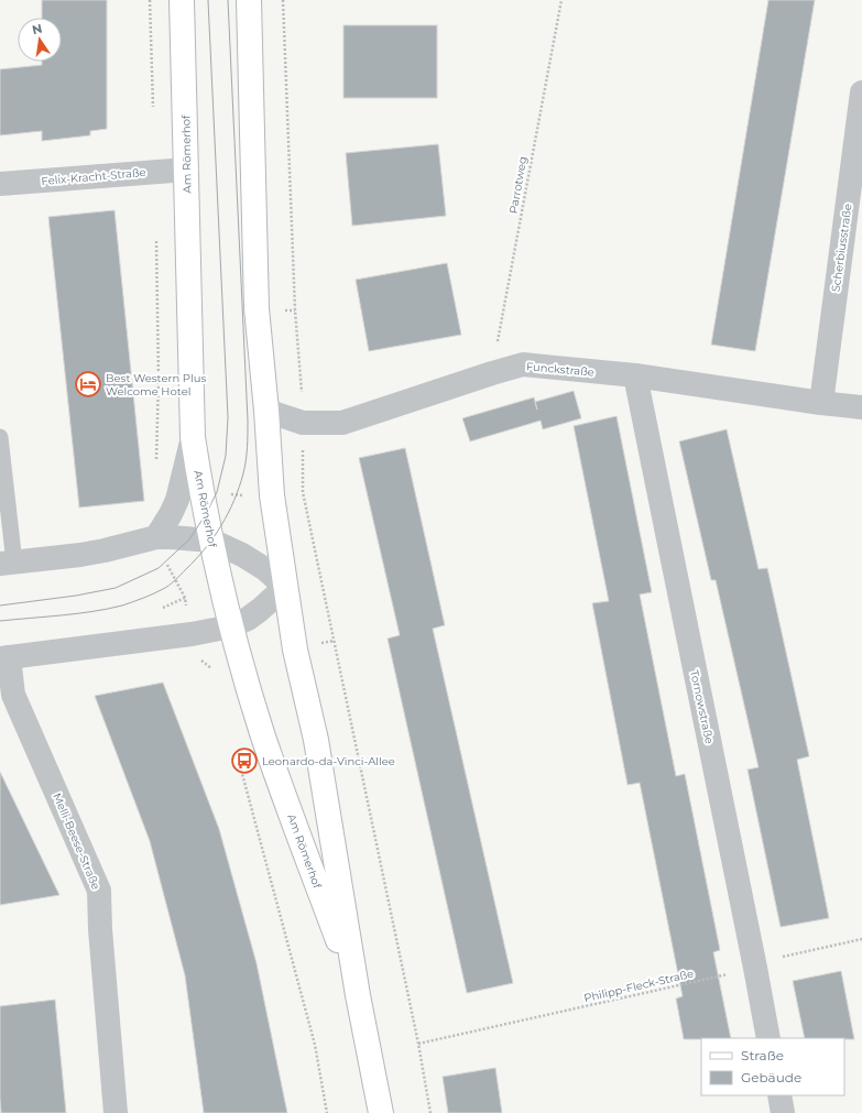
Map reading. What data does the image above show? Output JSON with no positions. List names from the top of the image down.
{
  "streets": {
    "main road": ["Am Römerhof"],
    "street": [
      "Felix-Kracht-Straße",
      "Scherbiusstraße",
      "Funckstraße",
      "Tornowstraße",
      "Melli-Beese-Straße"
    ],
    "path": ["Parrotweg", "Philipp-Fleck-Straße"]
  },
  "crossings": [
    ["Am Römerhof", "Felix-Kracht-Straße"],
    ["Am Römerhof", "Funckstraße"],
    ["Parrotweg", "Funckstraße"],
    ["Scherbiusstraße", "Funckstraße"],
    ["Funckstraße", "Tornowstraße"],
    ["Tornowstraße", "Philipp-Fleck-Straße"]
  ],
  "places": {
    "hotel": ["Best Western Plus Welcome Hotel"],
    "bus stop": ["Leonardo-da-Vinci-Allee"]
  },
  "legend": ["Straße", "Gebäude"],
  "north": "top"
}
